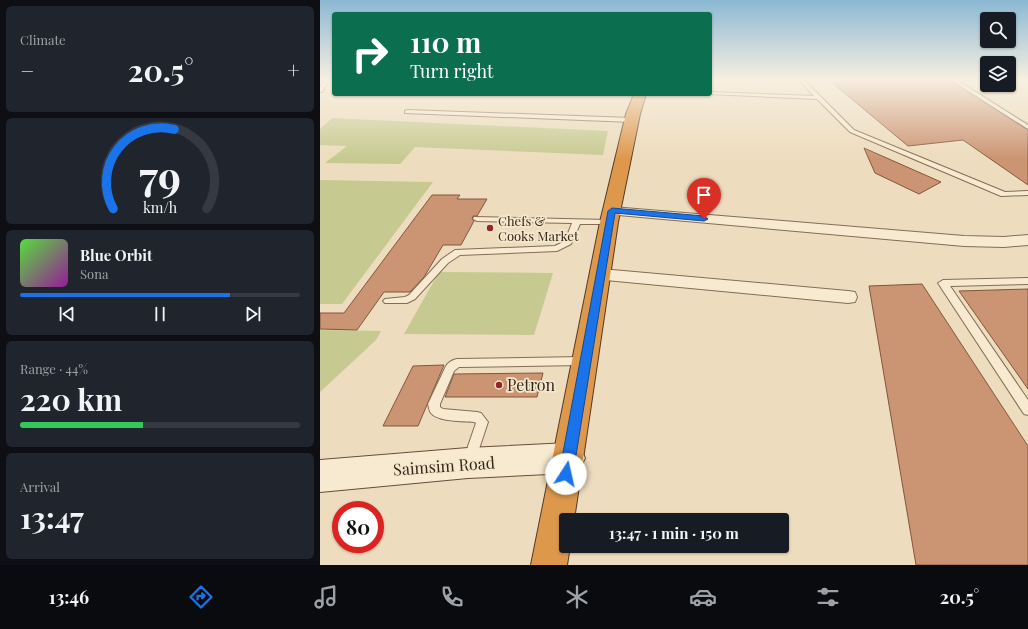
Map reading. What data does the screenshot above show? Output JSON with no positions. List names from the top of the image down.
{
  "streets": {
    "street": ["Saimsim Road"]
  },
  "places": ["Chefs & Cooks Market", "Petron"],
  "page": {
    "tile": [
      "Climate",
      ["Range · 44%", "220 km"],
      ["Arrival", "13:47"]
    ],
    "turn": ["110 m", "Turn right"],
    "heat": ["−", "20.5°", "+"],
    "song": ["Blue Orbit", "Sona"],
    "limit": "80",
    "trip": "13:47 · 1 min · 150 m",
    "tabs": ["13:46", "20.5°"],
    "gauge": ["79", "km/h"]
  }
}
